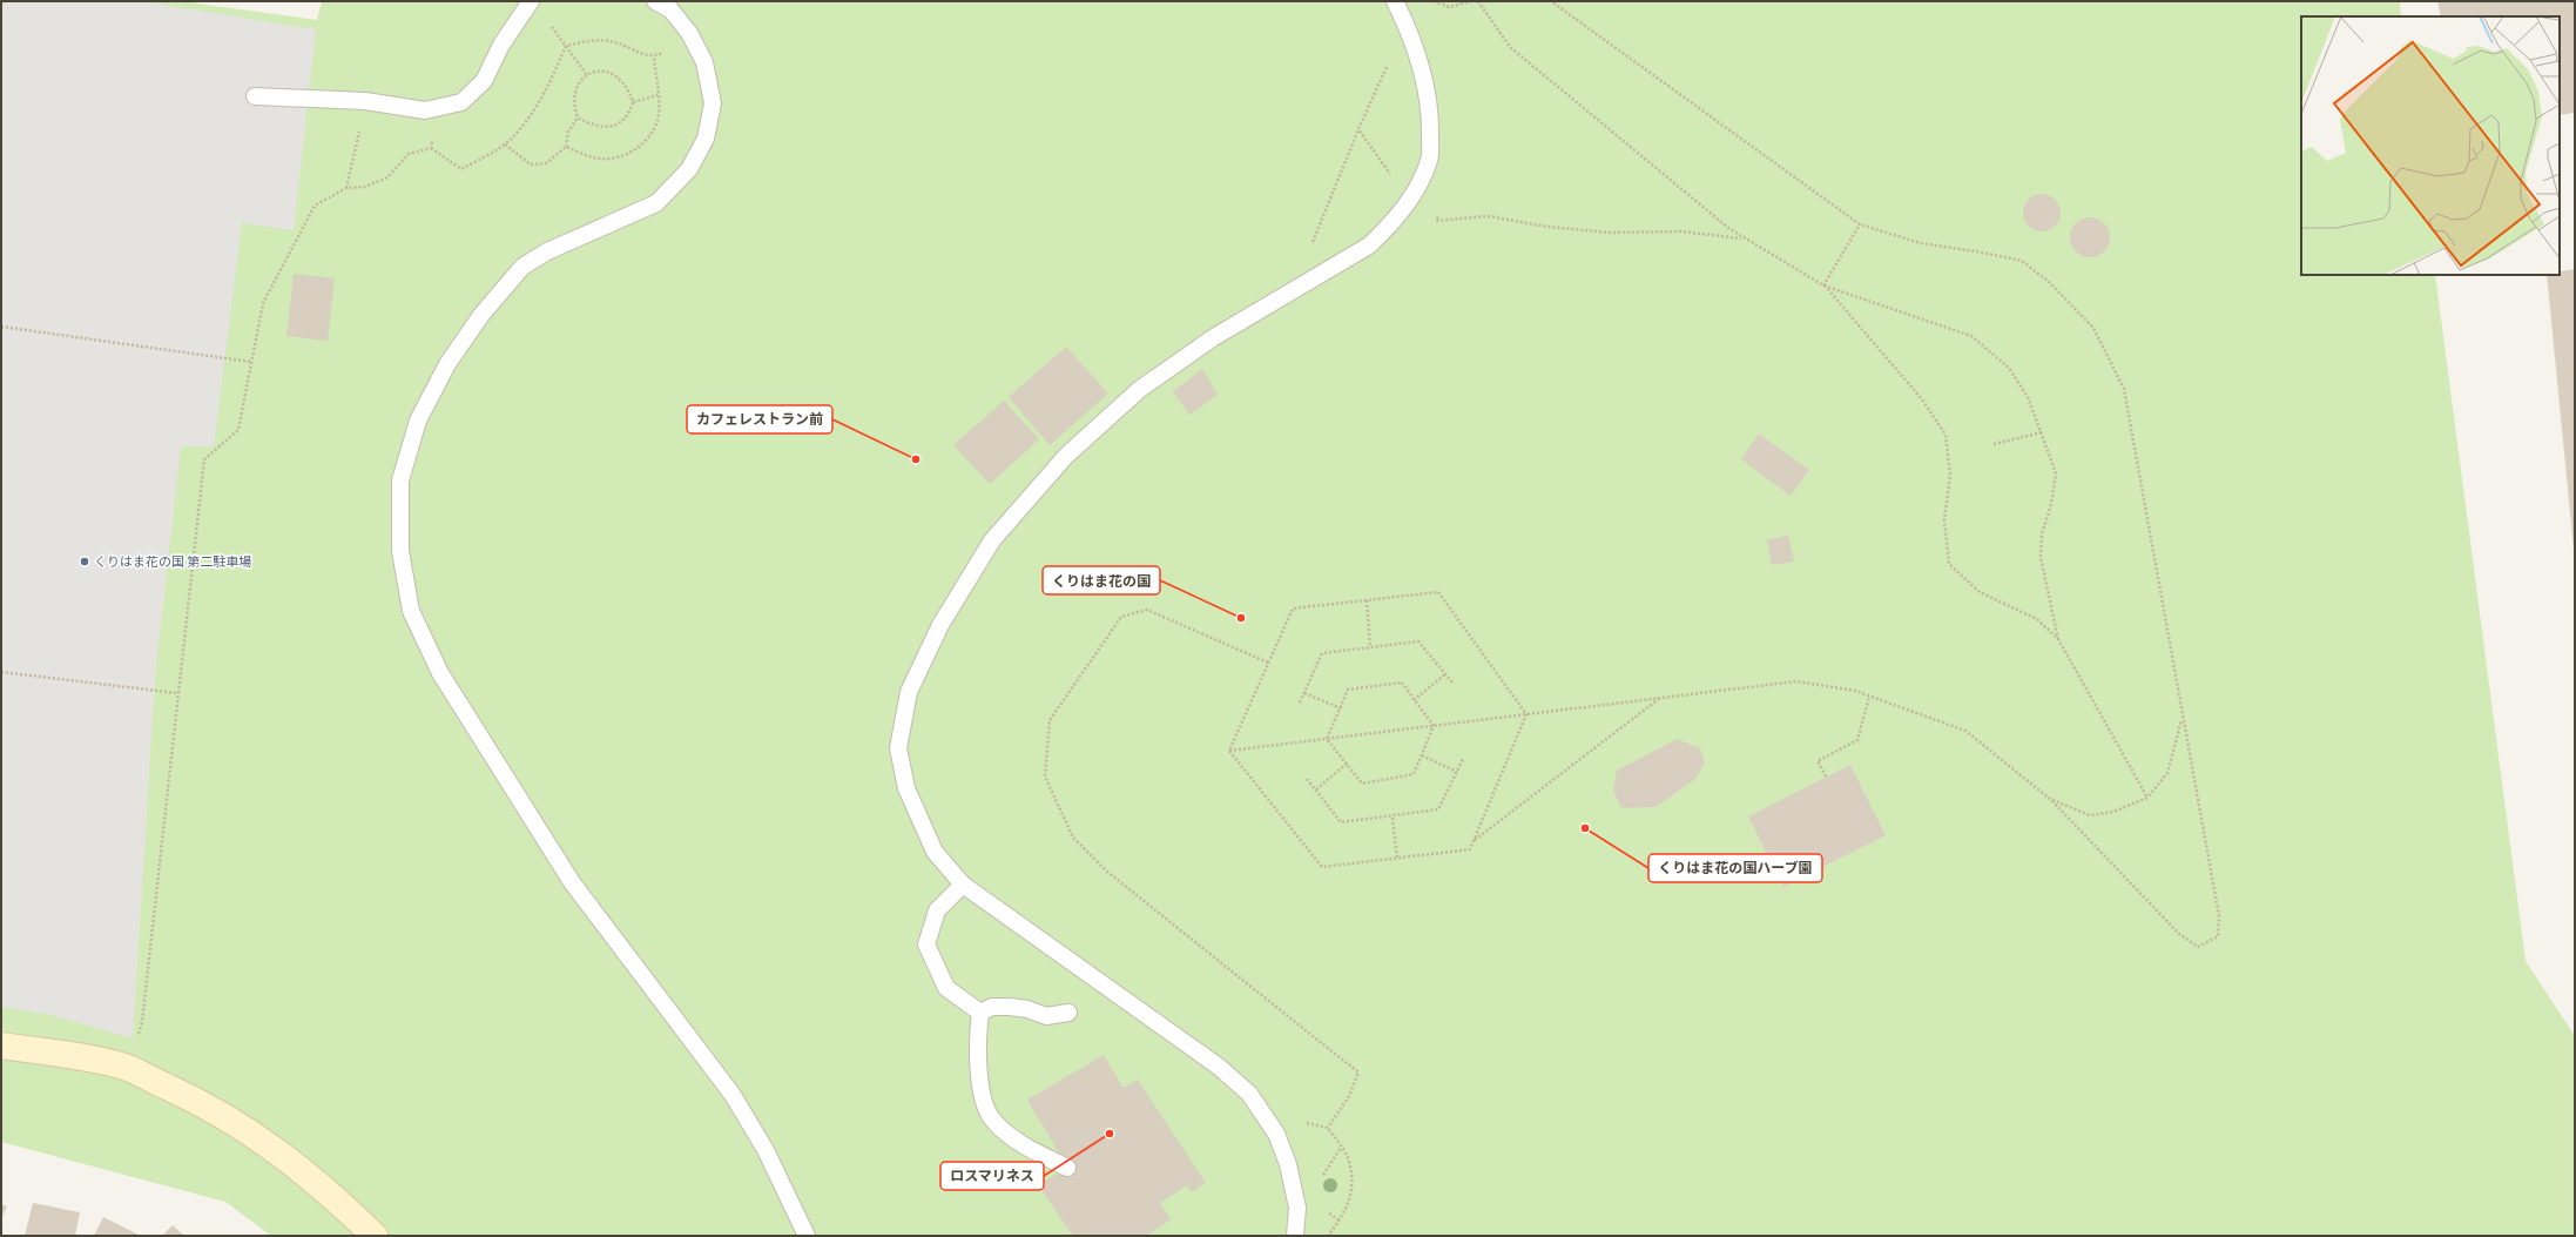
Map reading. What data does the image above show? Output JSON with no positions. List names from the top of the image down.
{
  "places": [
    "カフェレストラン前",
    "くりはま花の国 第二駐車場",
    "くりはま花の国",
    "くりはま花の国ハーブ園",
    "ロスマリネス"
  ]
}
